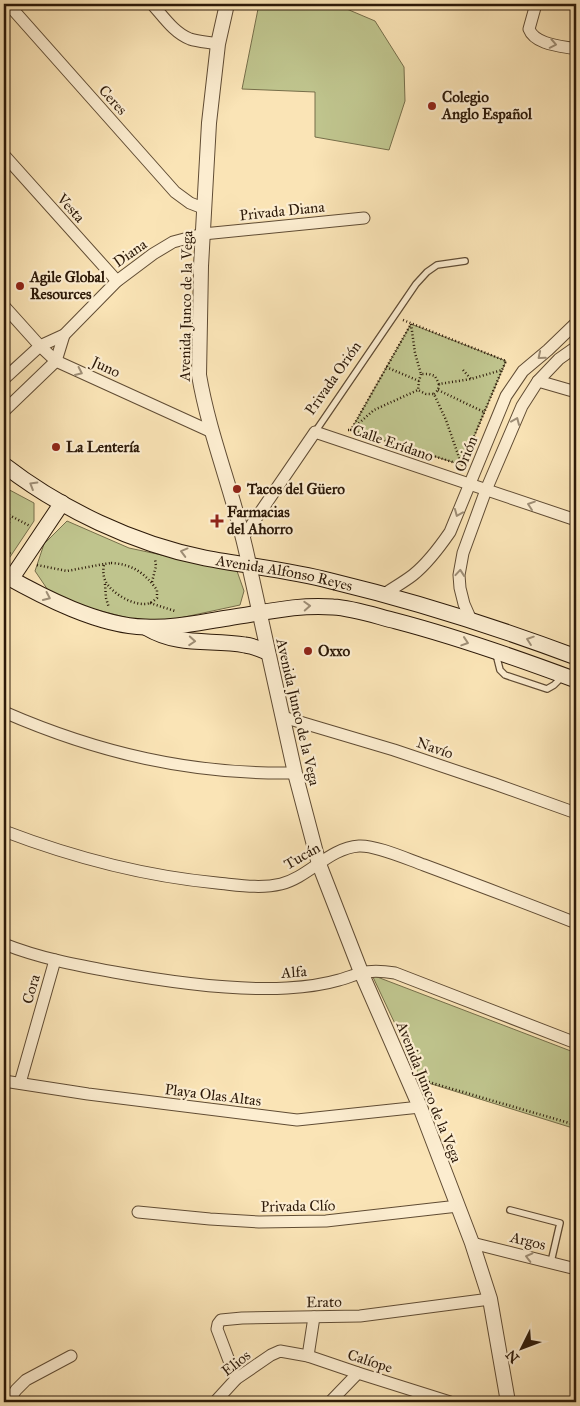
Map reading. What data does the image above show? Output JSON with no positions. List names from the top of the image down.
{
  "streets": {
    "main road": ["Avenida Alfonso Reyes"],
    "street": [
      "Ceres",
      "Vesta",
      "Privada Diana",
      "Diana",
      "Avenida Junco de la Vega",
      "Juno",
      "Privada Orión",
      "Calle Erídano",
      "Orión",
      "Navío",
      "Tucán",
      "Alfa",
      "Cora",
      "Playa Olas Altas",
      "Privada Clío",
      "Argos",
      "Erato",
      "Calíope",
      "Elios"
    ]
  },
  "crossings": [
    ["Ceres", "Avenida Junco de la Vega"],
    ["Vesta", "Diana"],
    ["Privada Diana", "Diana"],
    ["Privada Diana", "Avenida Junco de la Vega"],
    ["Diana", "Avenida Junco de la Vega"],
    ["Diana", "Juno"],
    ["Avenida Junco de la Vega", "Juno"],
    ["Avenida Junco de la Vega", "Privada Orión"],
    ["Avenida Junco de la Vega", "Avenida Alfonso Reyes"],
    ["Avenida Junco de la Vega", "Navío"],
    ["Avenida Junco de la Vega", "Tucán"],
    ["Avenida Junco de la Vega", "Alfa"],
    ["Avenida Junco de la Vega", "Playa Olas Altas"],
    ["Avenida Junco de la Vega", "Privada Clío"],
    ["Avenida Junco de la Vega", "Argos"],
    ["Avenida Junco de la Vega", "Erato"],
    ["Privada Orión", "Calle Erídano"],
    ["Calle Erídano", "Orión"],
    ["Orión", "Avenida Alfonso Reyes"],
    ["Alfa", "Cora"],
    ["Cora", "Playa Olas Altas"],
    ["Erato", "Elios"],
    ["Calíope", "Elios"]
  ],
  "one_way": ["Juno", "Argos"],
  "places": {
    "other": [
      "Colegio Anglo Español",
      "Agile Global Resources",
      "La Lentería",
      "Tacos del Güero",
      "Oxxo"
    ],
    "health": ["Farmacias del Ahorro"]
  },
  "north": "bottom left"
}
